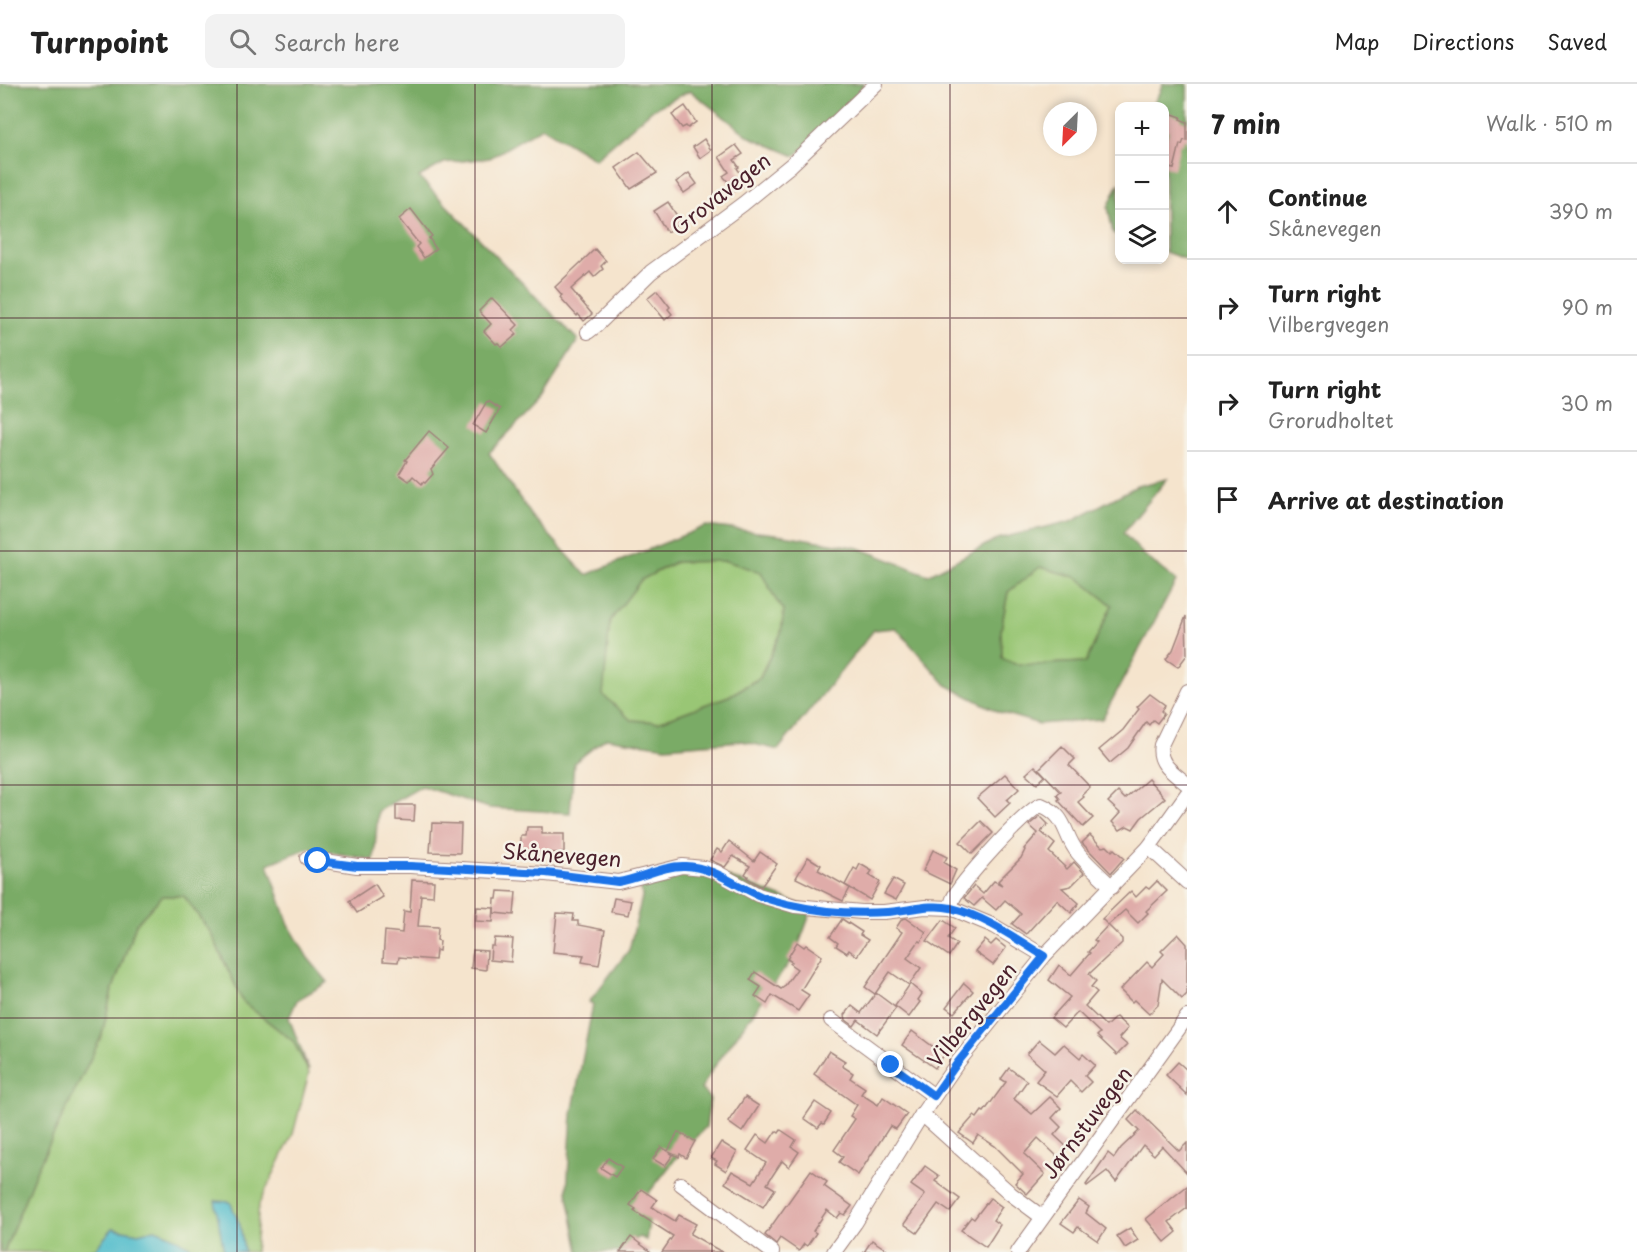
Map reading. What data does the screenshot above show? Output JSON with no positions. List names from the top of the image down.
{
  "streets": {
    "street": [
      "Grovavegen",
      "Skånevegen",
      "Vilbergvegen",
      "Jørnstuvegen"
    ]
  },
  "crossings": [
    ["Skånevegen", "Vilbergvegen"]
  ],
  "north": "bottom left",
  "page": {
    "header": "Turnpoint",
    "search": "Search here",
    "nav": ["Map", "Directions", "Saved"],
    "heading": ["7 min", "Walk · 510 m"],
    "map_buttons": ["+", "−"],
    "list": [
      ["Continue", "Skånevegen", "390 m"],
      ["Turn right", "Vilbergvegen", "90 m"],
      ["Turn right", "Grorudholtet", "30 m"],
      "Arrive at destination"
    ]
  }
}
